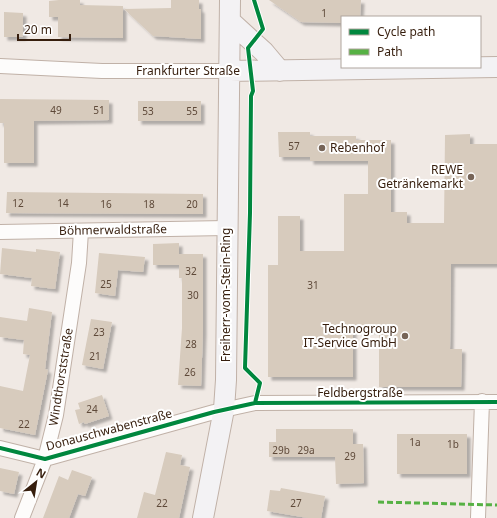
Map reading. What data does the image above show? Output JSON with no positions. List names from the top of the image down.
{
  "streets": {
    "main road": ["Frankfurter Straße", "Freiherr-vom-Stein-Ring"],
    "street": [
      "Böhmerwaldstraße",
      "Windthorststraße",
      "Feldbergstraße",
      "Donauschwabenstraße"
    ]
  },
  "crossings": [
    ["Frankfurter Straße", "Freiherr-vom-Stein-Ring"],
    ["Böhmerwaldstraße", "Freiherr-vom-Stein-Ring"],
    ["Böhmerwaldstraße", "Windthorststraße"],
    ["Freiherr-vom-Stein-Ring", "Feldbergstraße"],
    ["Freiherr-vom-Stein-Ring", "Donauschwabenstraße"],
    ["Windthorststraße", "Donauschwabenstraße"],
    ["Feldbergstraße", "Donauschwabenstraße"]
  ],
  "places": ["Rebenhof", "REWE Getränkemarkt", "Technogroup IT-Service GmbH"],
  "house_numbers": [
    "1",
    "49",
    "51",
    "53",
    "55",
    "57",
    "12",
    "14",
    "16",
    "18",
    "20",
    "32",
    "25",
    "31",
    "30",
    "23",
    "28",
    "21",
    "26",
    "24",
    "22",
    "1a",
    "1b",
    "29b",
    "29a",
    "29",
    "22",
    "27"
  ],
  "legend": ["Cycle path", "Path"],
  "scale_bar": "20 m",
  "north": "top right"
}
